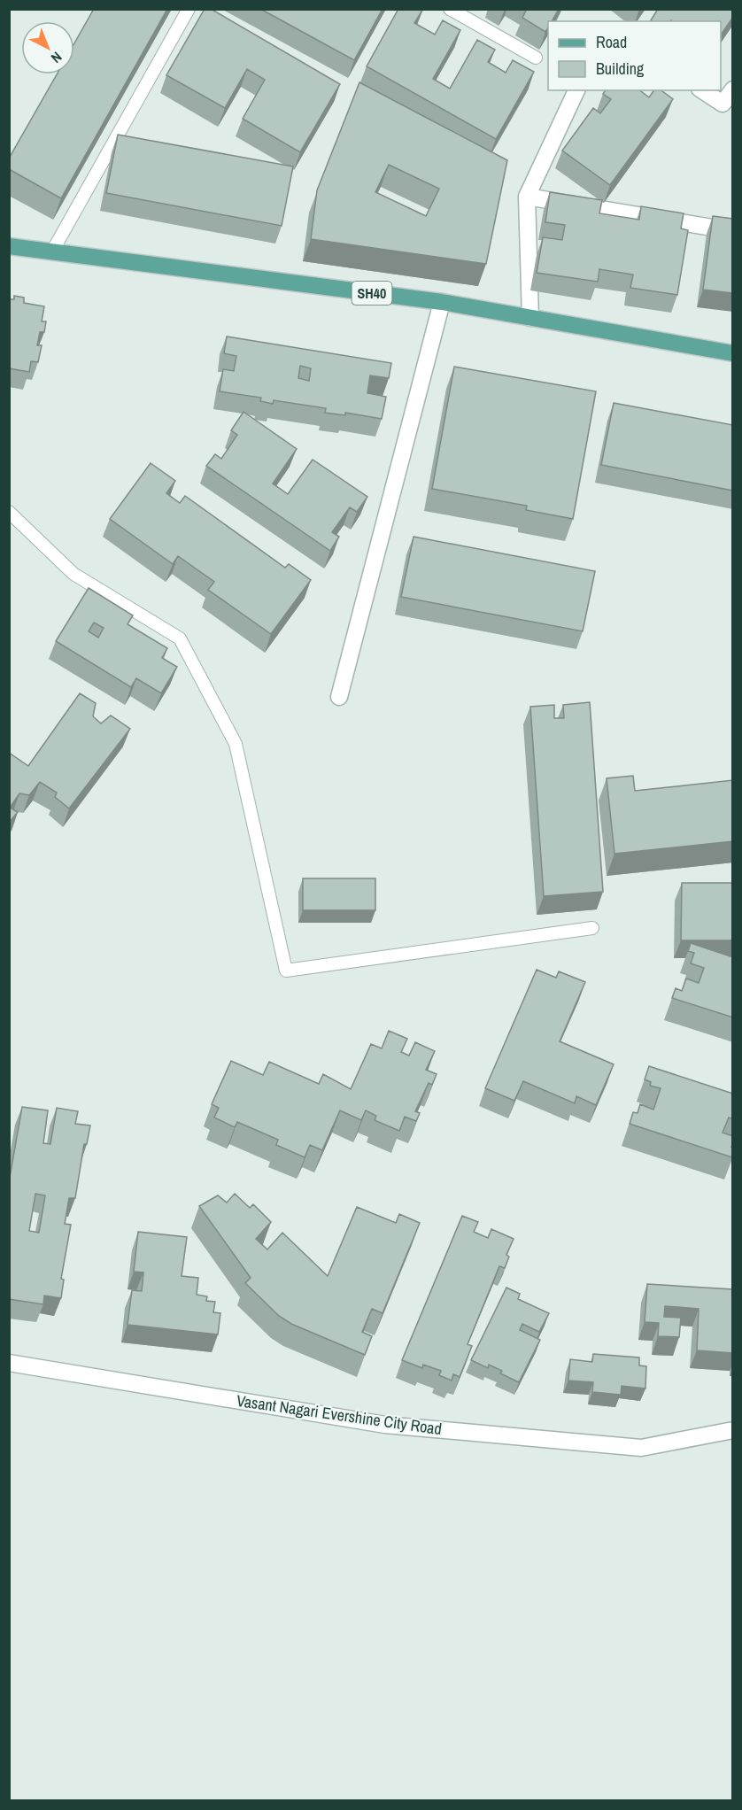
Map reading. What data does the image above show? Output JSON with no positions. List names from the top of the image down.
{
  "streets": {
    "main road": ["SH40"],
    "street": ["Vasant Nagari Evershine City Road"]
  },
  "legend": ["Road", "Building"],
  "north": "bottom right"
}
